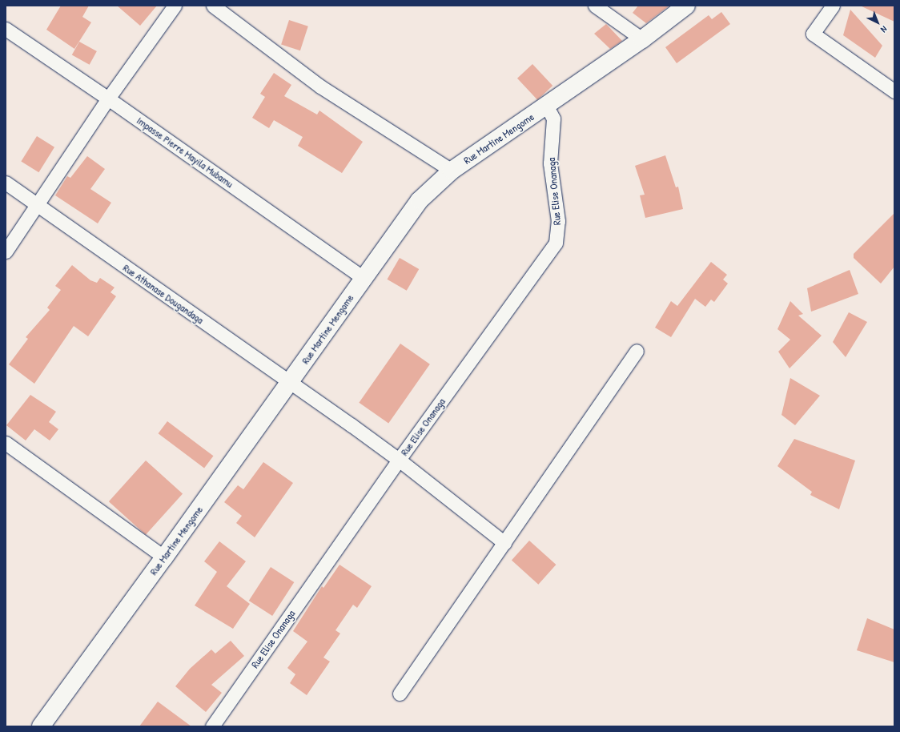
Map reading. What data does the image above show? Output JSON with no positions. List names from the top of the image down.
{
  "streets": {
    "street": [
      "Rue Martine Mengome",
      "Impasse Pierre Mayila Mubamu",
      "Rue Elise Onanaga",
      "Rue Athanase Dougandaga"
    ]
  },
  "crossings": [
    ["Rue Martine Mengome", "Impasse Pierre Mayila Mubamu"],
    ["Rue Martine Mengome", "Rue Elise Onanaga"],
    ["Rue Martine Mengome", "Rue Athanase Dougandaga"],
    ["Rue Elise Onanaga", "Rue Athanase Dougandaga"]
  ],
  "north": "bottom right"
}
